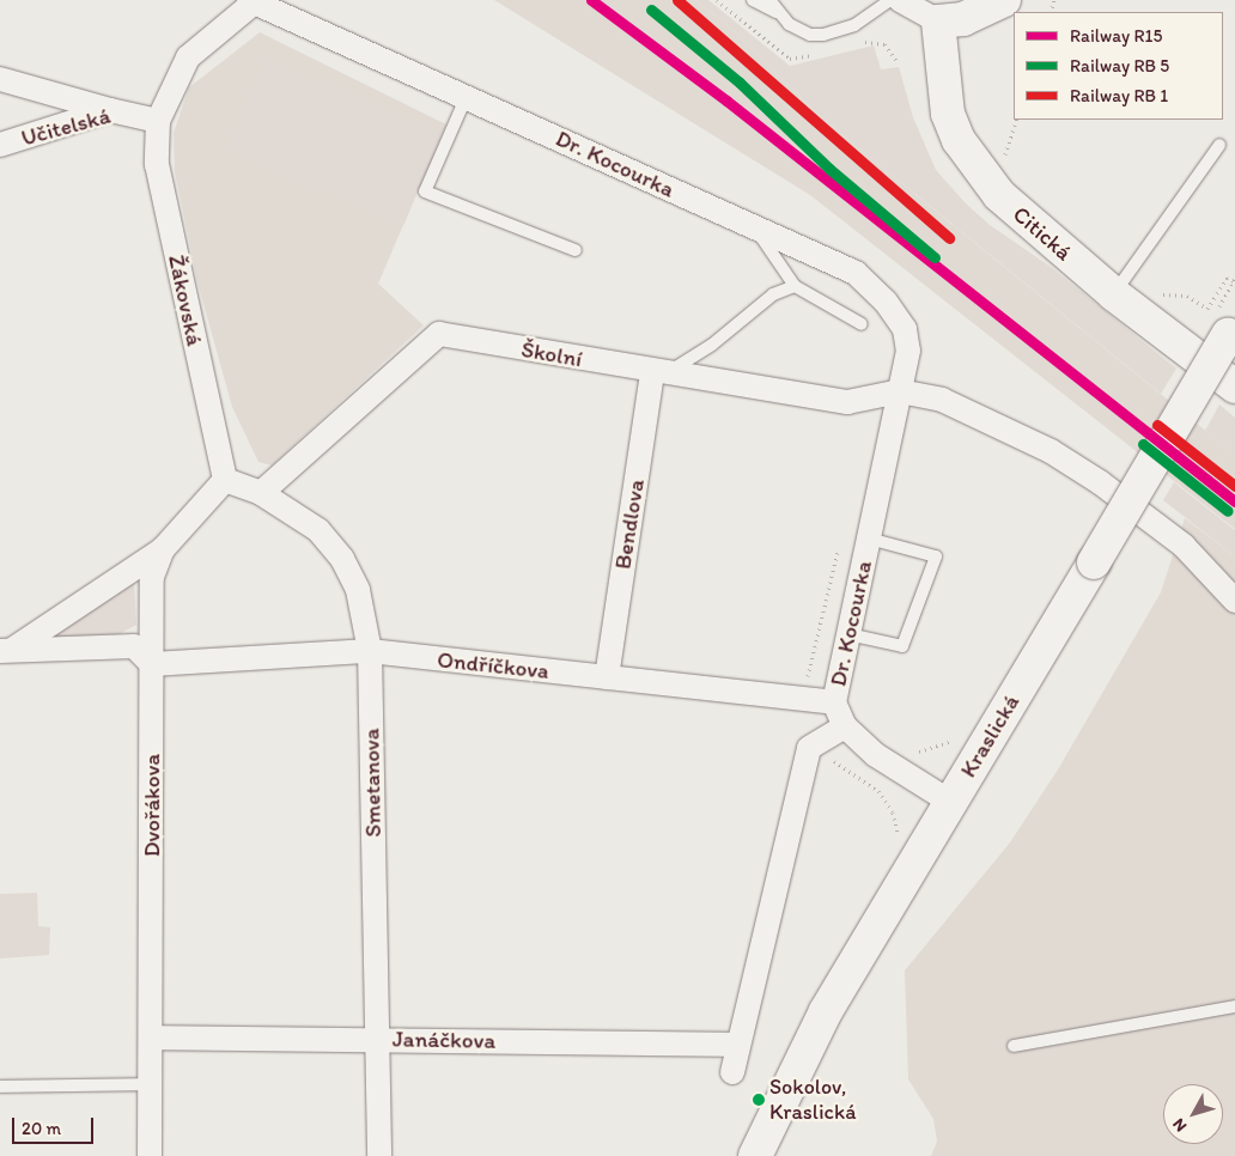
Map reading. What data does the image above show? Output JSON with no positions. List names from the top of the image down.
{
  "streets": {
    "street": [
      "Učitelská",
      "Dr. Kocourka",
      "Citická",
      "Žákovská",
      "Školní",
      "Bendlova",
      "Ondříčkova",
      "Kraslická",
      "Smetanova",
      "Dvořákova",
      "Janáčkova"
    ]
  },
  "crossings": [
    ["Učitelská", "Žákovská"],
    ["Dr. Kocourka", "Školní"],
    ["Dr. Kocourka", "Ondříčkova"],
    ["Dr. Kocourka", "Kraslická"],
    ["Žákovská", "Smetanova"],
    ["Žákovská", "Dvořákova"],
    ["Školní", "Bendlova"],
    ["Školní", "Smetanova"],
    ["Bendlova", "Ondříčkova"],
    ["Ondříčkova", "Smetanova"],
    ["Ondříčkova", "Dvořákova"],
    ["Smetanova", "Dvořákova"],
    ["Smetanova", "Janáčkova"],
    ["Dvořákova", "Janáčkova"]
  ],
  "places": ["Sokolov, Kraslická"],
  "lines": ["rail line R15"],
  "legend": ["Railway R15", "Railway RB 5", "Railway RB 1"],
  "scale_bar": "20 m",
  "north": "bottom left"
}
